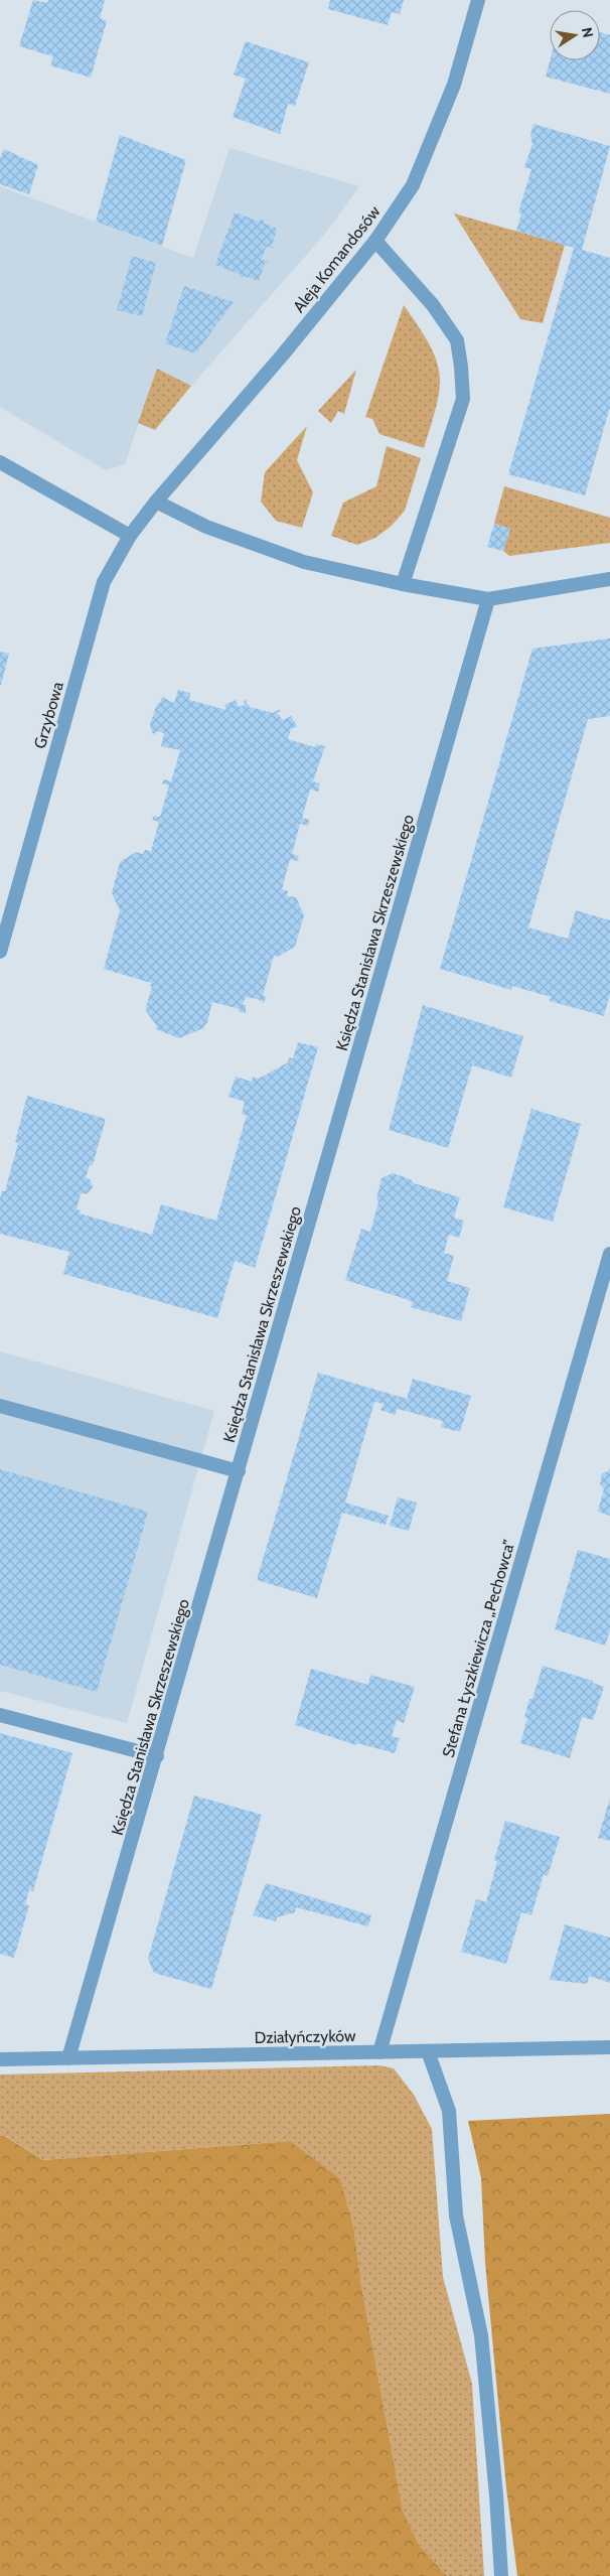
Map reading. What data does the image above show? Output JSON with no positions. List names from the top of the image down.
{
  "streets": {
    "street": [
      "Aleja Komandosów",
      "Grzybowa",
      "Księdza Stanisława Skrzeszewskiego",
      "Stefana Łyszkiewicza „Pechowca”",
      "Działyńczyków"
    ]
  },
  "crossings": [
    ["Aleja Komandosów", "Grzybowa"],
    ["Księdza Stanisława Skrzeszewskiego", "Działyńczyków"],
    ["Stefana Łyszkiewicza „Pechowca”", "Działyńczyków"]
  ],
  "north": "right"
}
